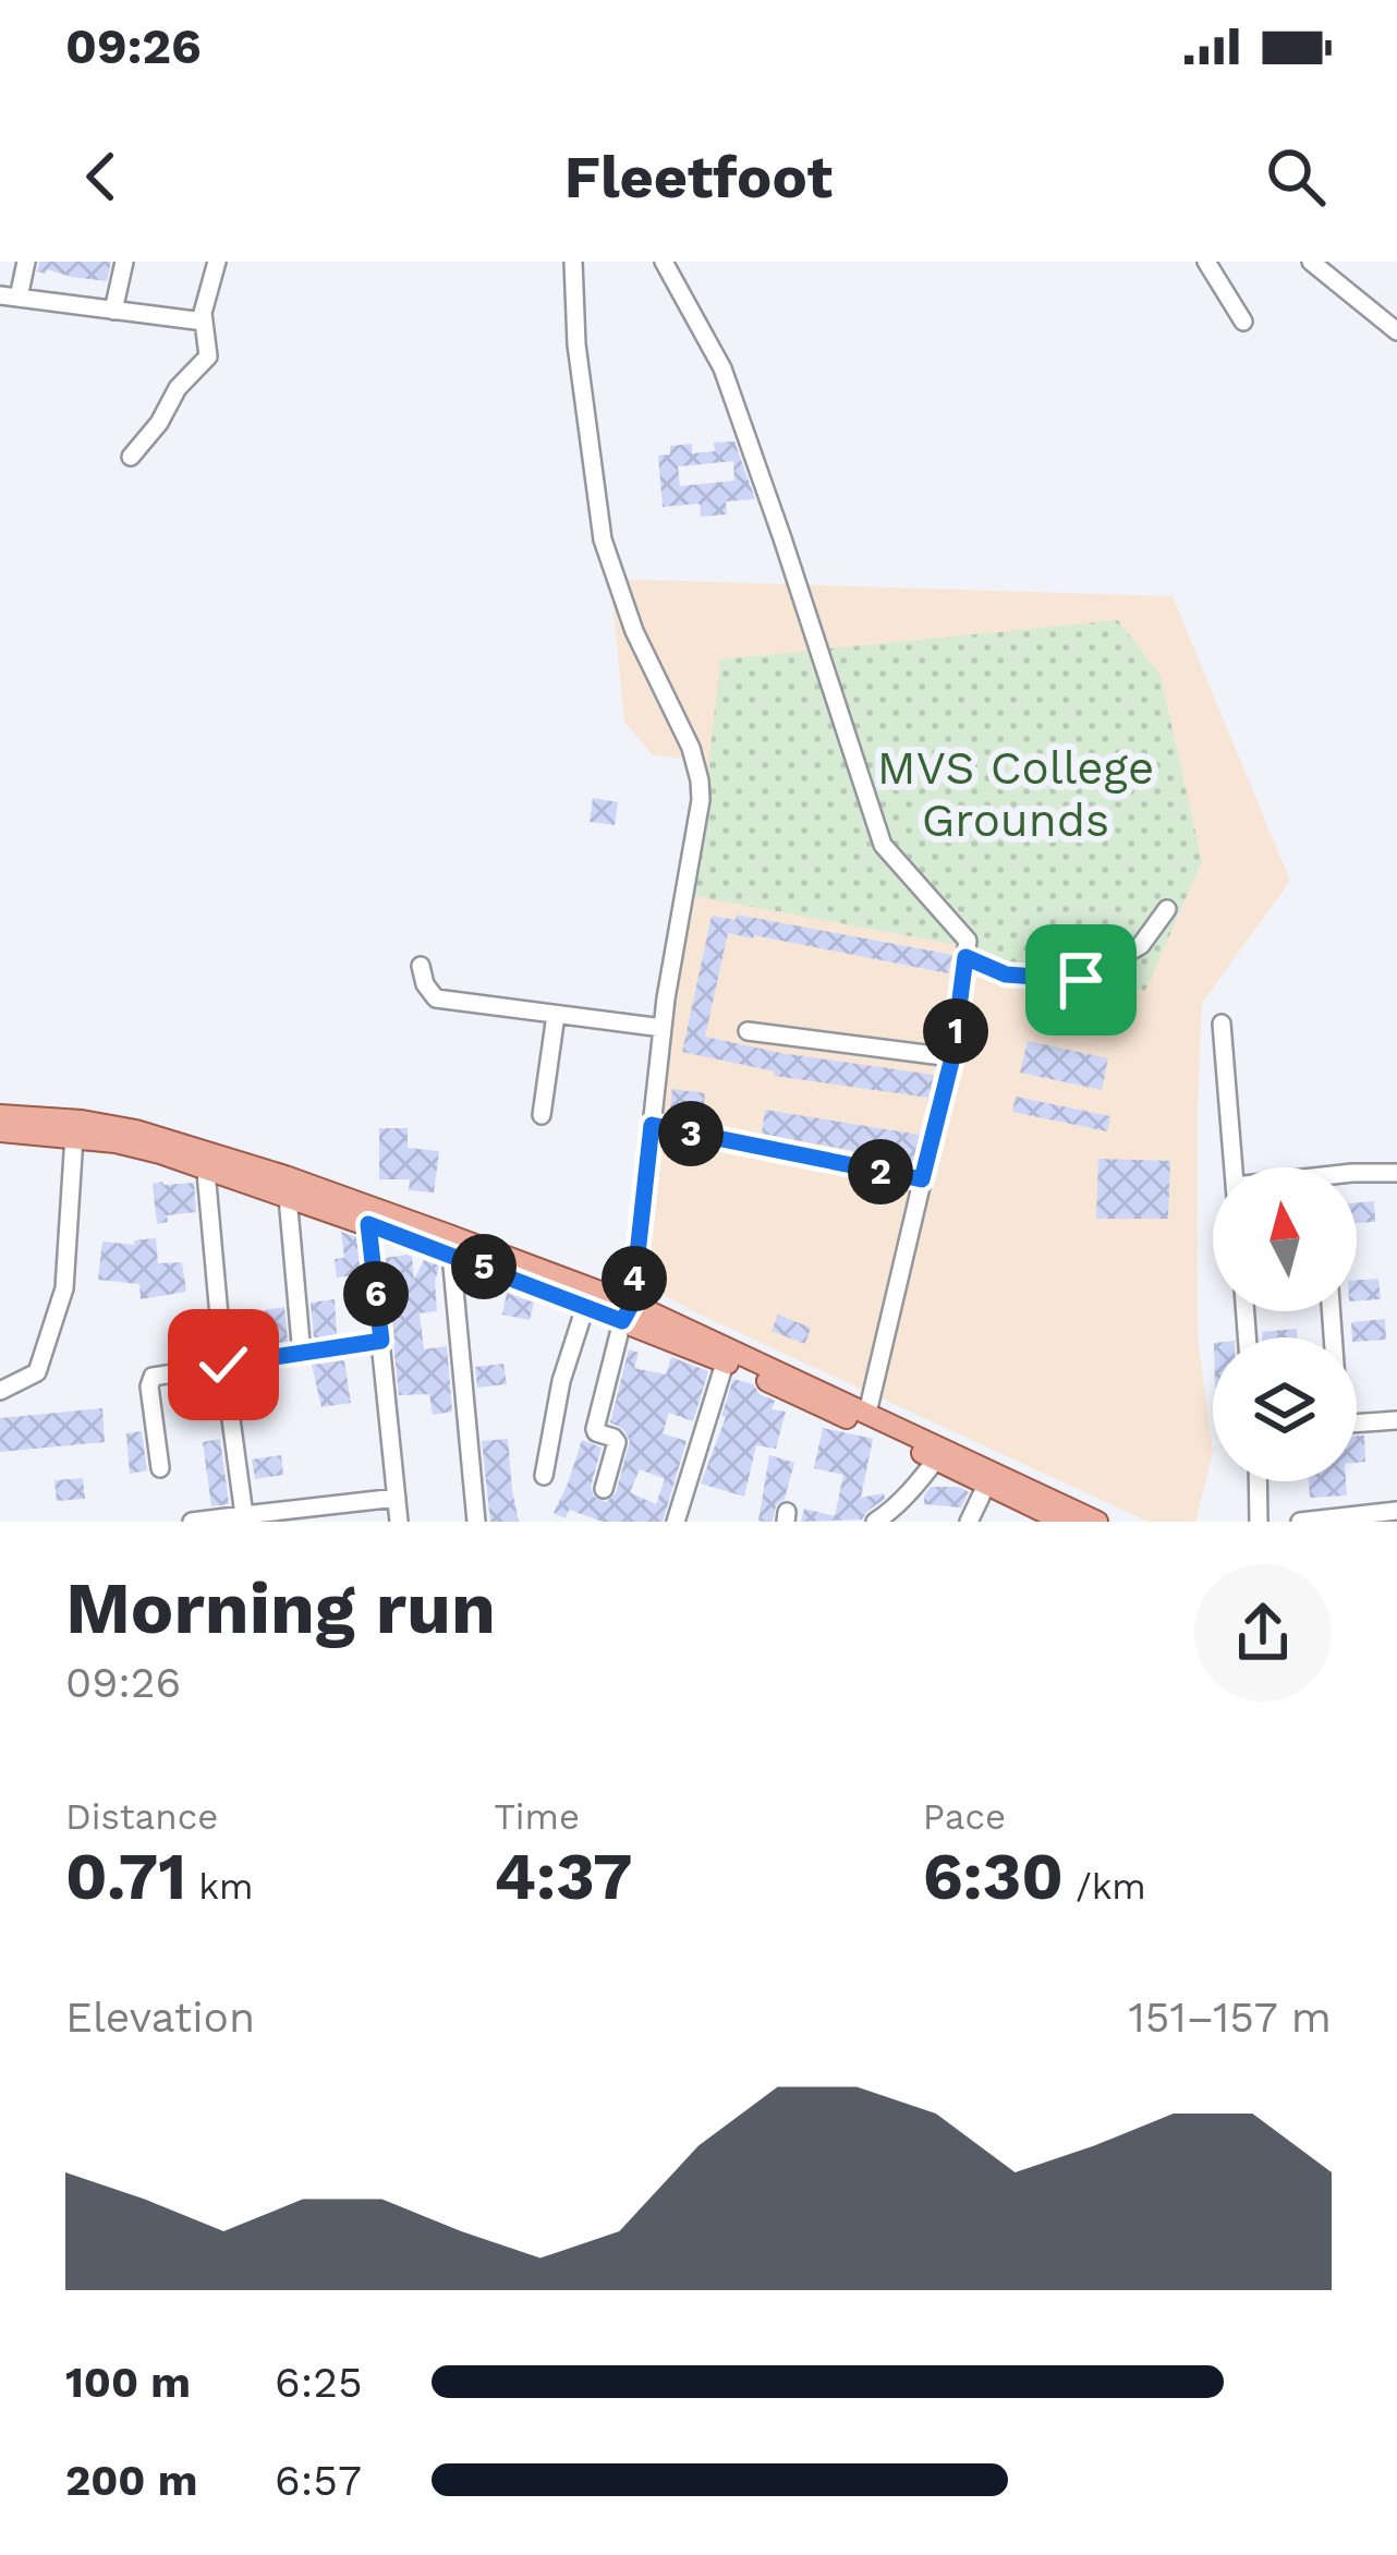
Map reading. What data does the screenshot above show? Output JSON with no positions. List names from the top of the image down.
{
  "parks": ["MVS College Grounds"],
  "north": "top",
  "page": {
    "status": "09:26",
    "header": "Fleetfoot",
    "pins": [
      "1",
      "3",
      "2",
      "5",
      "4",
      "6"
    ],
    "heading": ["Morning run", "09:26"],
    "stats": [
      ["Distance", "0.71 km"],
      ["Time", "4:37"],
      ["Pace", "6:30 /km"]
    ],
    "chart": ["Elevation", "151–157 m"],
    "list": [
      {
        "name": "100 m",
        "note": "6:25"
      },
      {
        "name": "200 m",
        "note": "6:57"
      }
    ]
  }
}
